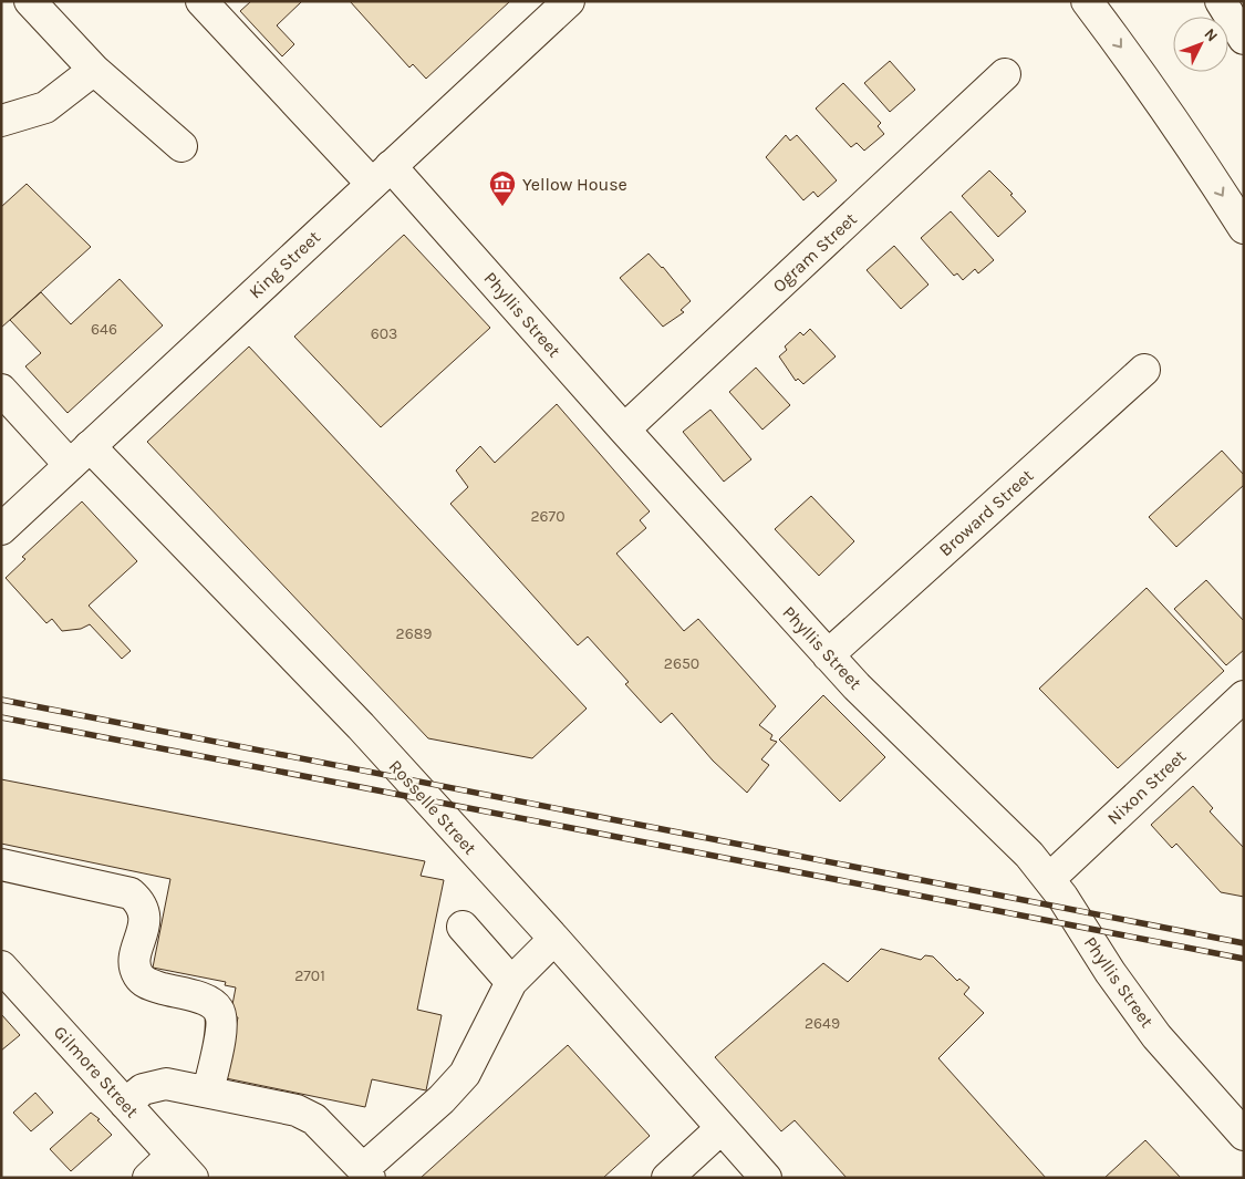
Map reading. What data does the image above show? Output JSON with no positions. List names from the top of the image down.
{
  "streets": {
    "main road": [
      "Ogram Street",
      "King Street",
      "Phyllis Street",
      "Broward Street",
      "Nixon Street",
      "Rosselle Street",
      "Gilmore Street"
    ]
  },
  "crossings": [
    ["Ogram Street", "Phyllis Street"],
    ["King Street", "Phyllis Street"],
    ["King Street", "Rosselle Street"],
    ["Phyllis Street", "Broward Street"],
    ["Phyllis Street", "Nixon Street"]
  ],
  "places": {
    "museum": ["Yellow House"]
  },
  "house_numbers": [
    "646",
    "603",
    "2670",
    "2689",
    "2650",
    "2701",
    "2649"
  ],
  "north": "top right"
}
